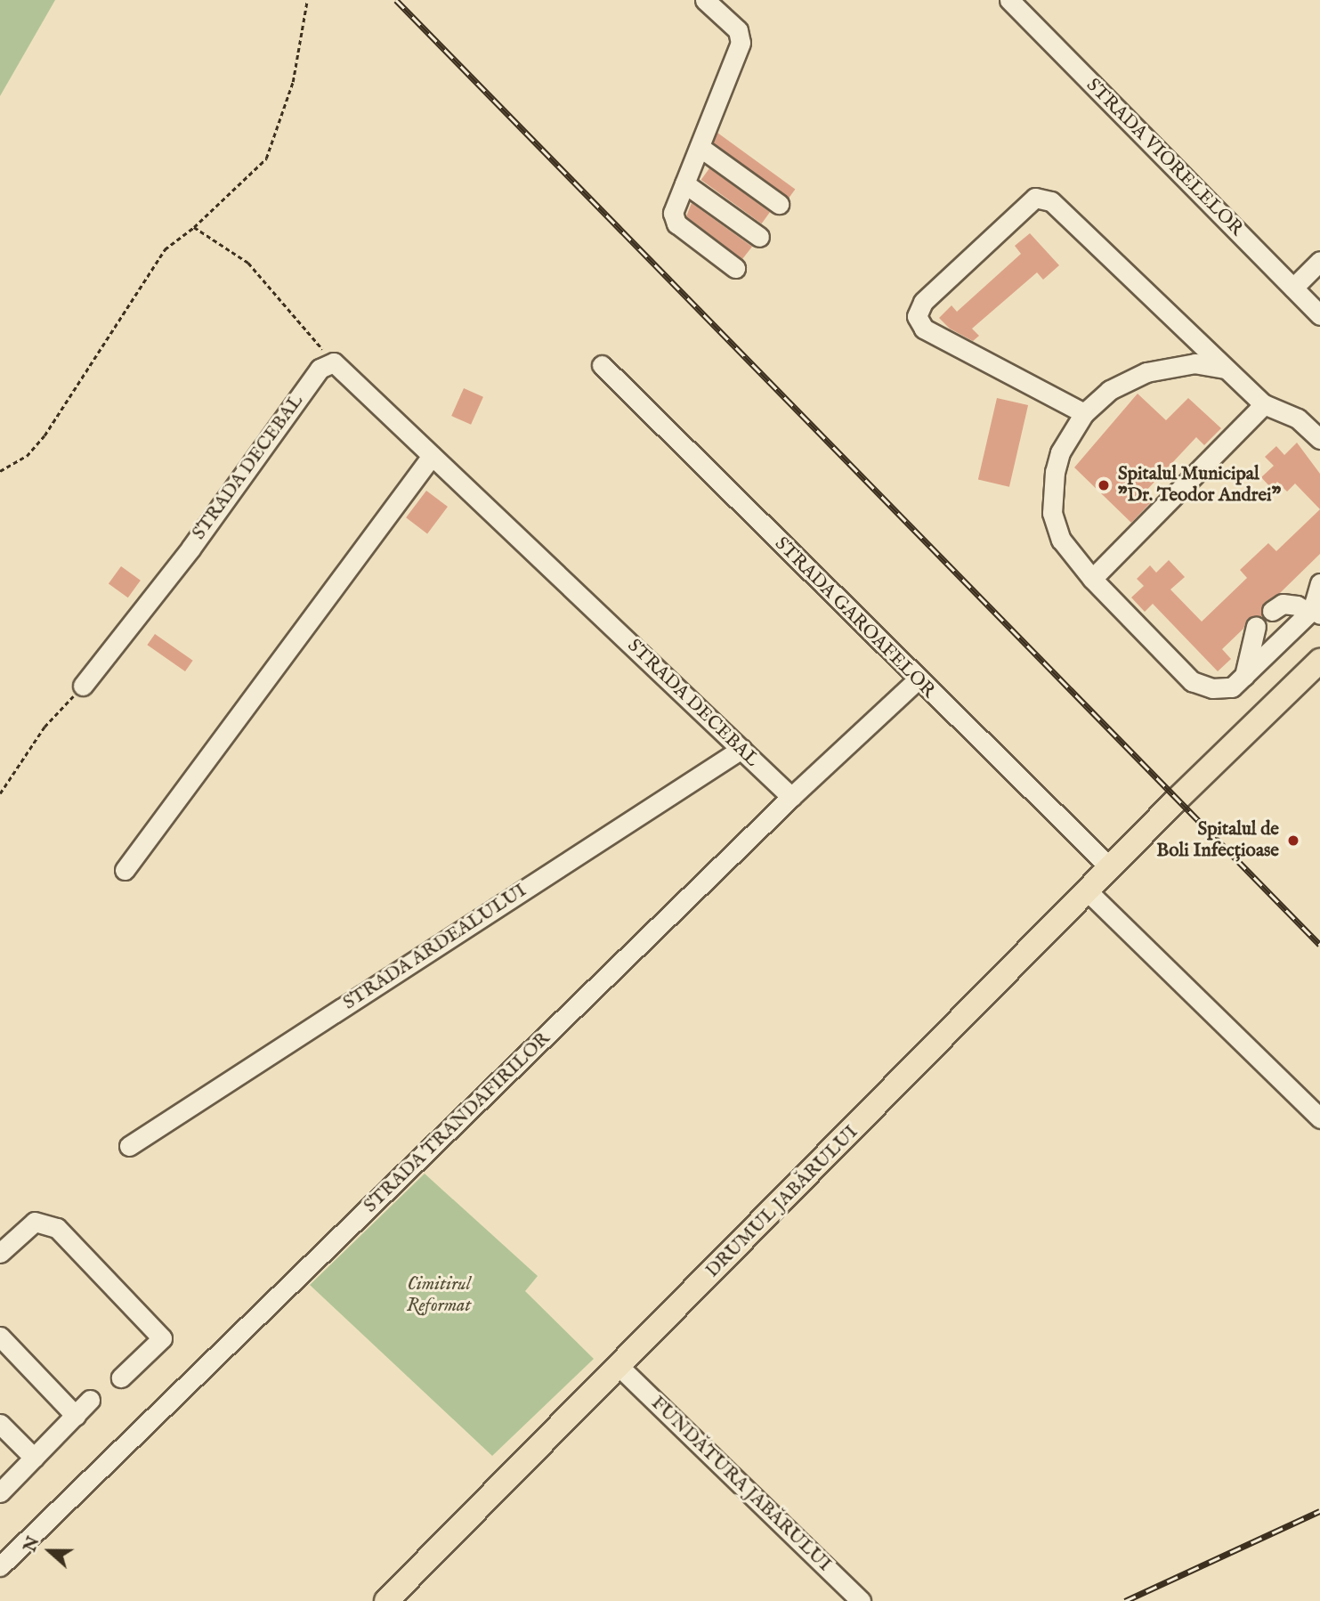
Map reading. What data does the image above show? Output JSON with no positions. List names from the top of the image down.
{
  "streets": {
    "main road": ["DRUMUL JABĂRULUI"],
    "street": [
      "STRADA VIORELELOR",
      "STRADA DECEBAL",
      "STRADA GAROAFELOR",
      "STRADA ARDEALULUI",
      "STRADA TRANDAFIRILOR",
      "FUNDĂTURA JABĂRULUI"
    ]
  },
  "crossings": [
    ["STRADA DECEBAL", "STRADA ARDEALULUI"],
    ["STRADA DECEBAL", "STRADA TRANDAFIRILOR"],
    ["STRADA GAROAFELOR", "STRADA TRANDAFIRILOR"],
    ["STRADA GAROAFELOR", "DRUMUL JABĂRULUI"],
    ["DRUMUL JABĂRULUI", "FUNDĂTURA JABĂRULUI"]
  ],
  "parks": ["Cimitirul Reformat"],
  "places": ["Spitalul Municipal \"Dr. Teodor Andrei\"", "Spitalul de Boli Infecțioase"],
  "north": "left"
}
